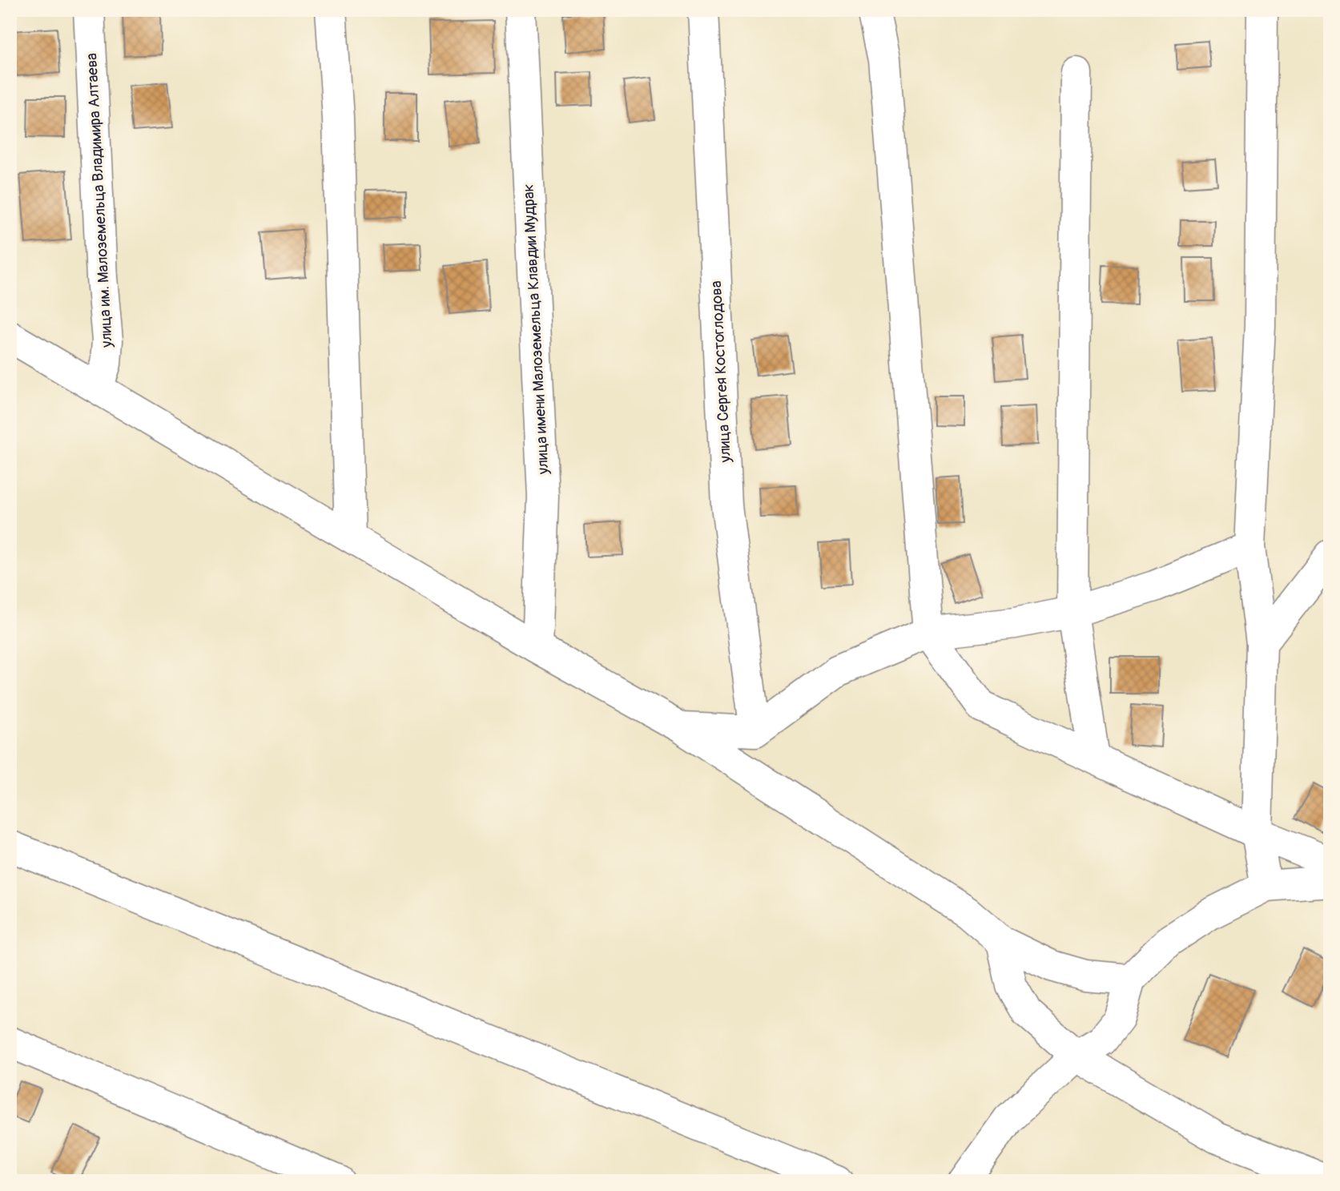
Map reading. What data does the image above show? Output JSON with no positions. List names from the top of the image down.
{
  "streets": {
    "street": ["улица им. Малоземельца Владимира Алтаева", "улица имени Малоземельца Клавдии Мудрак", "улица Сергея Костоглодова"]
  }
}
